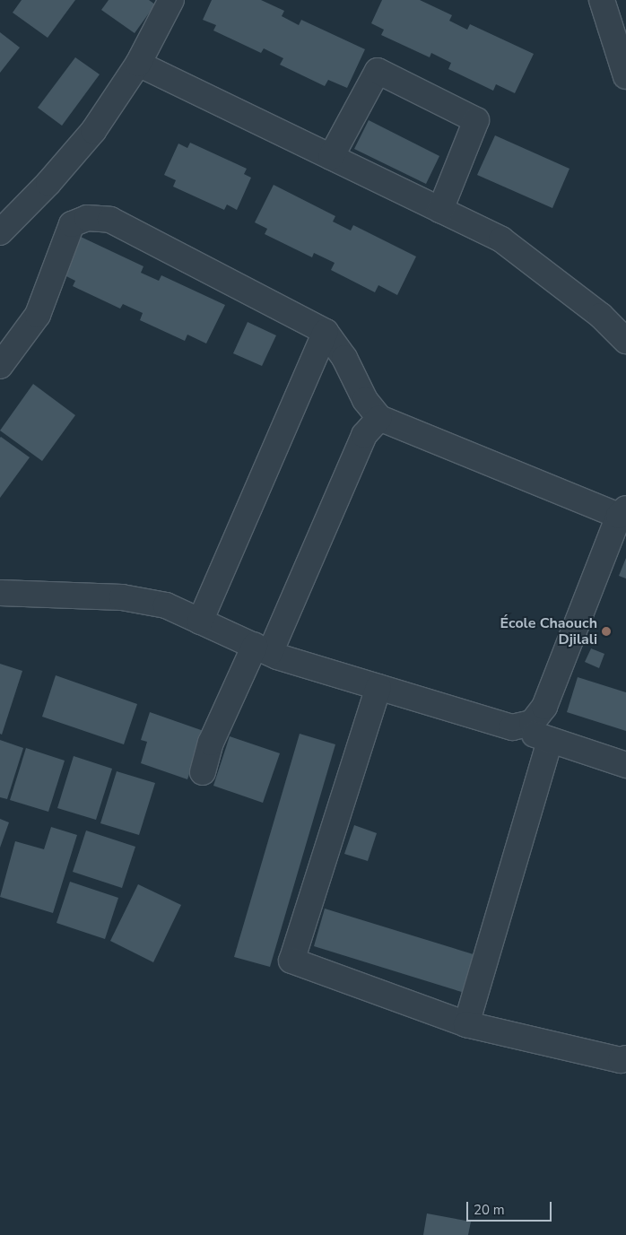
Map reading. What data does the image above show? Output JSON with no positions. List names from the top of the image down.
{
  "places": ["École Chaouch Djilali"],
  "scale_bar": "20 m"
}
